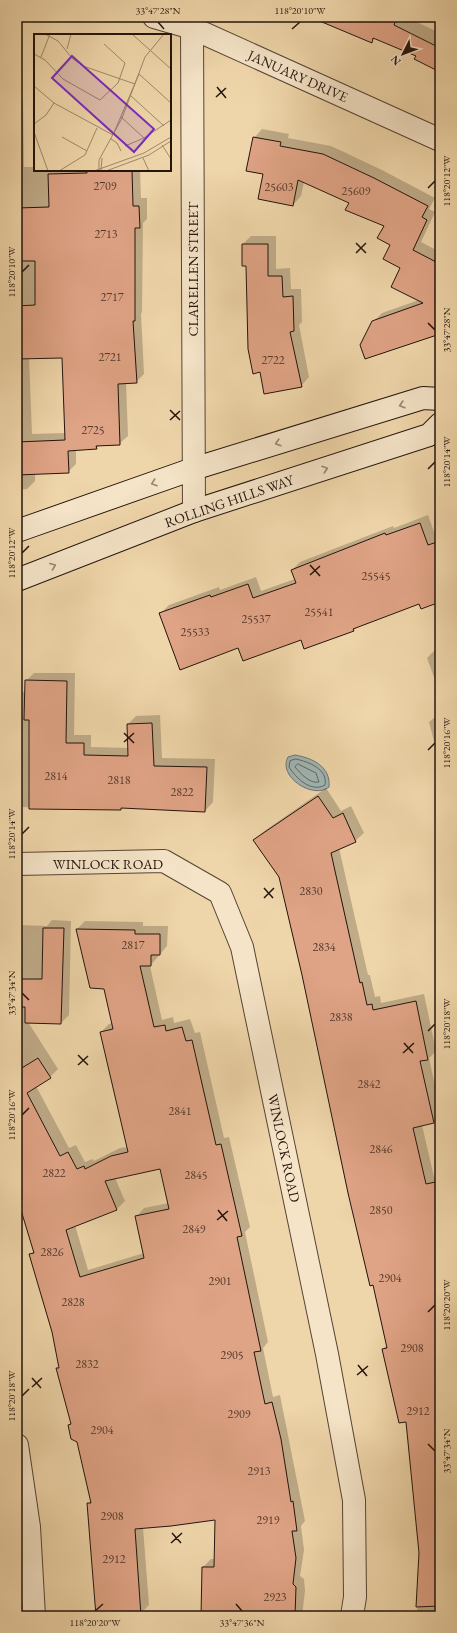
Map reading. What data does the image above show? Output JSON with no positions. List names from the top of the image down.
{
  "streets": {
    "street": [
      "JANUARY DRIVE",
      "CLARELLEN STREET",
      "ROLLING HILLS WAY",
      "WINLOCK ROAD"
    ]
  },
  "crossings": [
    ["JANUARY DRIVE", "CLARELLEN STREET"],
    ["CLARELLEN STREET", "ROLLING HILLS WAY"]
  ],
  "house_numbers": [
    "2709",
    "25603",
    "25609",
    "2713",
    "2717",
    "2721",
    "2722",
    "2725",
    "25545",
    "25541",
    "25537",
    "25533",
    "2814",
    "2818",
    "2822",
    "2830",
    "2817",
    "2834",
    "2838",
    "2842",
    "2841",
    "2846",
    "2822",
    "2845",
    "2850",
    "2849",
    "2826",
    "2904",
    "2901",
    "2828",
    "2908",
    "2905",
    "2832",
    "2912",
    "2909",
    "2904",
    "2913",
    "2908",
    "2919",
    "2912",
    "2923"
  ],
  "north": "bottom left",
  "coordinates": [
    "33°47'28\"N",
    "118°20'10\"W",
    "118°20'12\"W",
    "118°20'14\"W",
    "118°20'16\"W",
    "33°47'34\"N",
    "118°20'18\"W",
    "118°20'20\"W",
    "33°47'36\"N"
  ]
}
